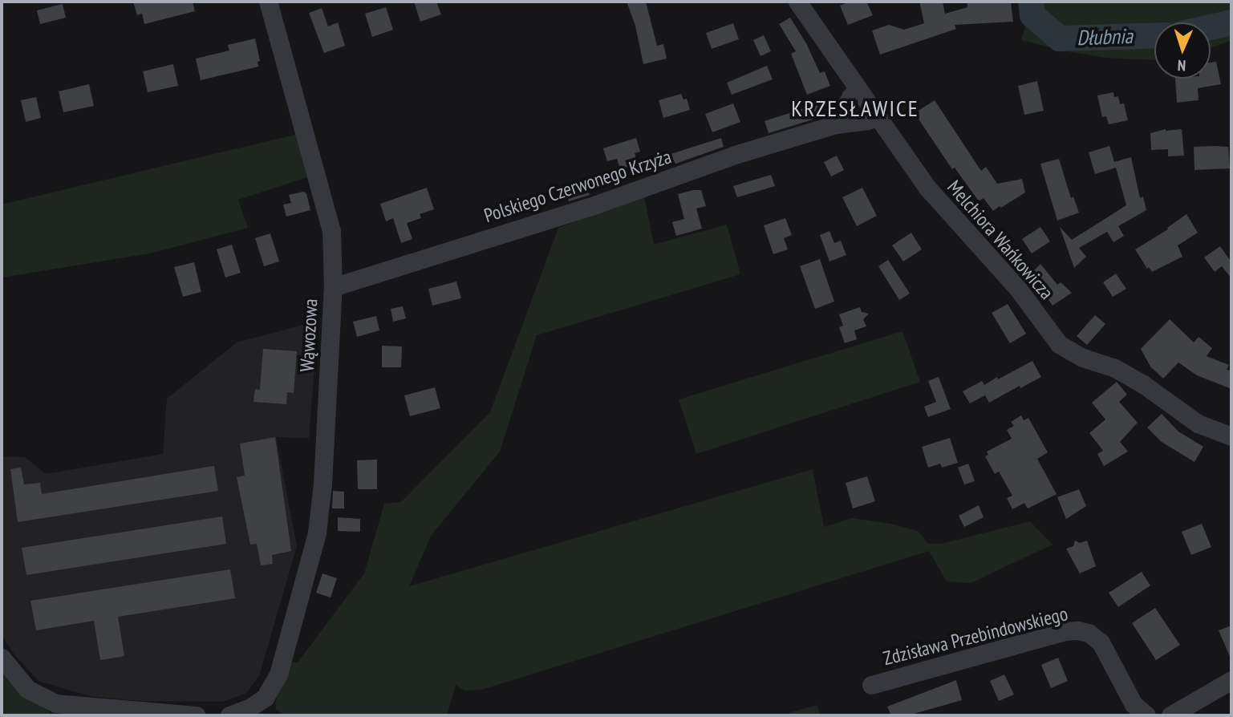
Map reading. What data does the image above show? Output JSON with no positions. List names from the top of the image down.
{
  "streets": {
    "street": [
      "Polskiego Czerwonego Krzyża",
      "Melchiora Wańkowicza",
      "Wąwozowa",
      "Zdzisława Przebindowskiego"
    ]
  },
  "crossings": [
    ["Polskiego Czerwonego Krzyża", "Melchiora Wańkowicza"],
    ["Polskiego Czerwonego Krzyża", "Wąwozowa"]
  ],
  "districts": ["KRZESŁAWICE"],
  "water": ["Dłubnia"],
  "north": "bottom"
}
